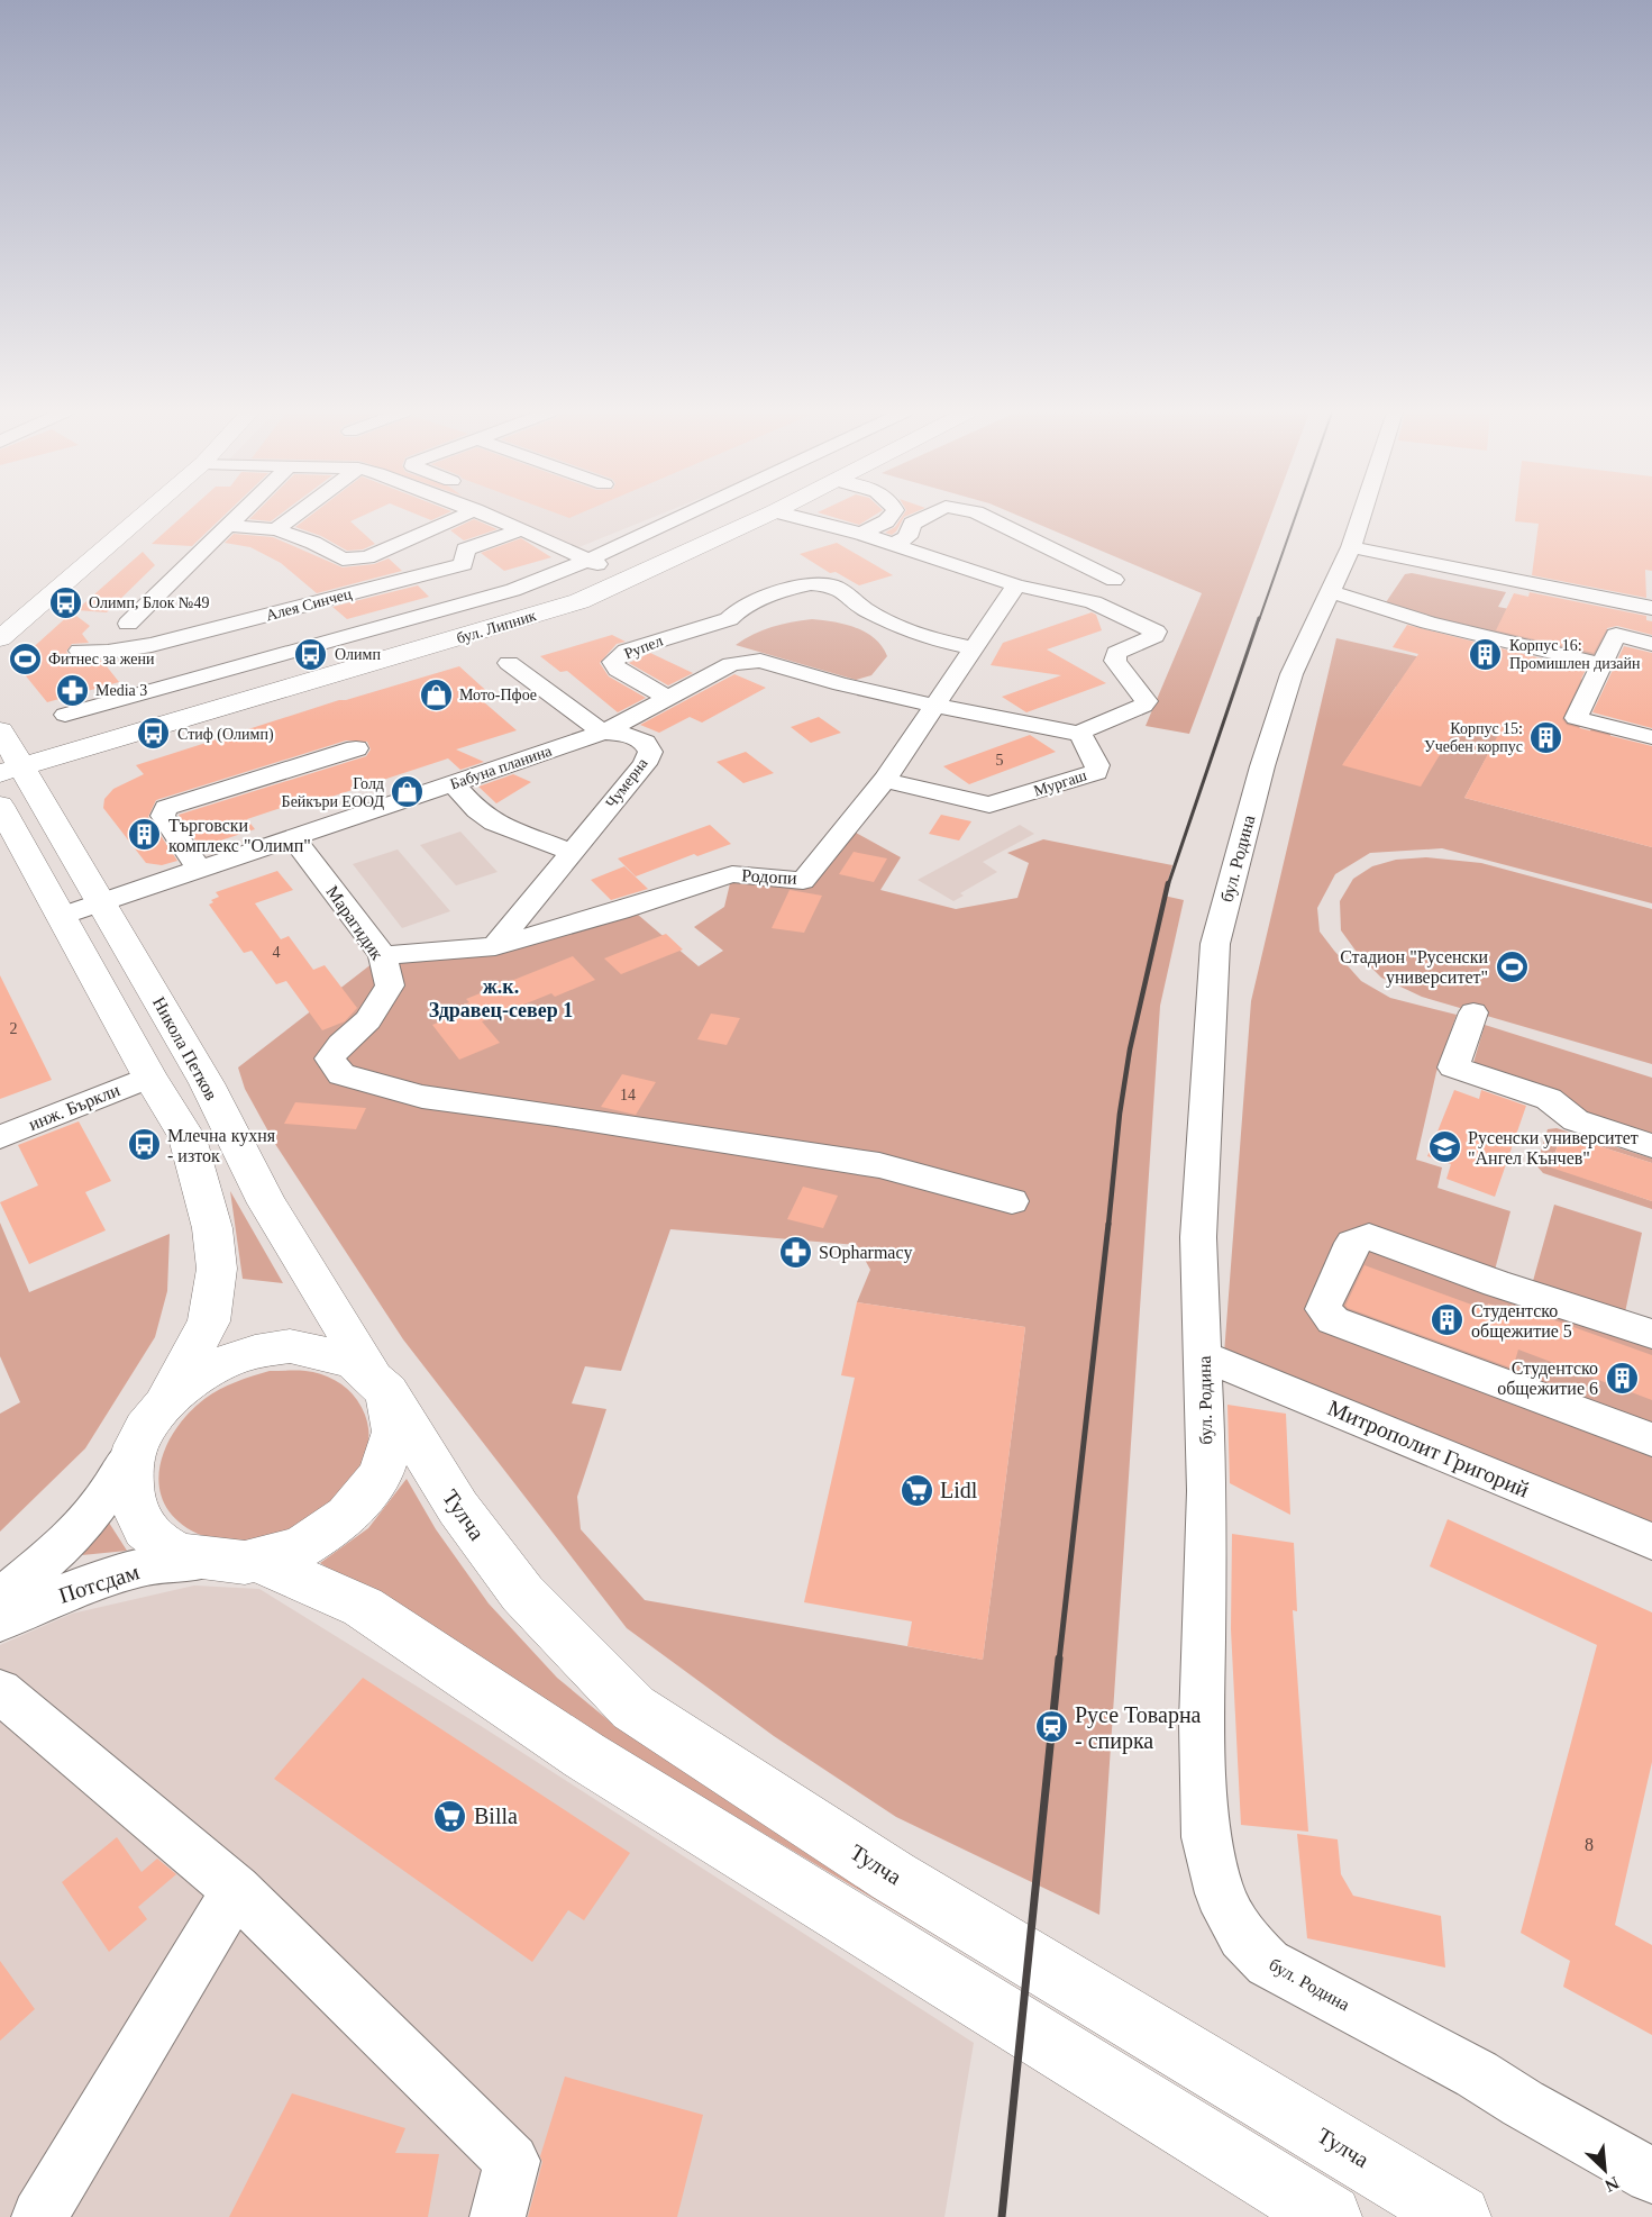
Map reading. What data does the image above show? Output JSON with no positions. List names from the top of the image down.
{
  "streets": {
    "main road": ["бул. Липник", "Никола Петков", "Тулча"],
    "street": [
      "Алея Синчец",
      "Рупел",
      "Бабуна планина",
      "Чумерна",
      "Мургаш",
      "бул. Родина",
      "Родопи",
      "Марагидик",
      "инж. Бъркли",
      "Митрополит Григорий",
      "Потсдам"
    ]
  },
  "crossings": [
    ["бул. Липник", "Никола Петков"],
    ["Рупел", "Бабуна планина"],
    ["Рупел", "Родопи"],
    ["Бабуна планина", "Чумерна"],
    ["Бабуна планина", "Мургаш"],
    ["Бабуна планина", "Родопи"],
    ["Бабуна планина", "Марагидик"],
    ["Бабуна планина", "Никола Петков"],
    ["Чумерна", "Родопи"],
    ["Мургаш", "Родопи"],
    ["бул. Родина", "Митрополит Григорий"],
    ["Родопи", "Марагидик"],
    ["Никола Петков", "Тулча"],
    ["Никола Петков", "Потсдам"],
    ["Тулча", "Потсдам"]
  ],
  "districts": ["ж.к. Здравец-север 1"],
  "places": {
    "bus stop": [
      "Олимп, Блок №49",
      "Олимп",
      "Стиф (Олимп)",
      "Млечна кухня - изток"
    ],
    "building": [
      "Корпус 16: Промишлен дизайн",
      "Корпус 15: Учебен корпус",
      "Търговски комплекс \"Олимп\"",
      "Студентско общежитие 5",
      "Студентско общежитие 6"
    ],
    "sports": ["Фитнес за жени", "Стадион \"Русенски университет\""],
    "pharmacy": ["Media 3", "SOpharmacy"],
    "shop": ["Мото-Пфое", "Голд Бейкъри ЕООД"],
    "school or university": ["Русенски университет \"Ангел Кънчев\""],
    "supermarket": ["Lidl", "Billa"],
    "station": ["Русе Товарна - спирка"]
  },
  "house_numbers": [
    "5",
    "4",
    "2",
    "14",
    "8"
  ],
  "north": "bottom right"
}
